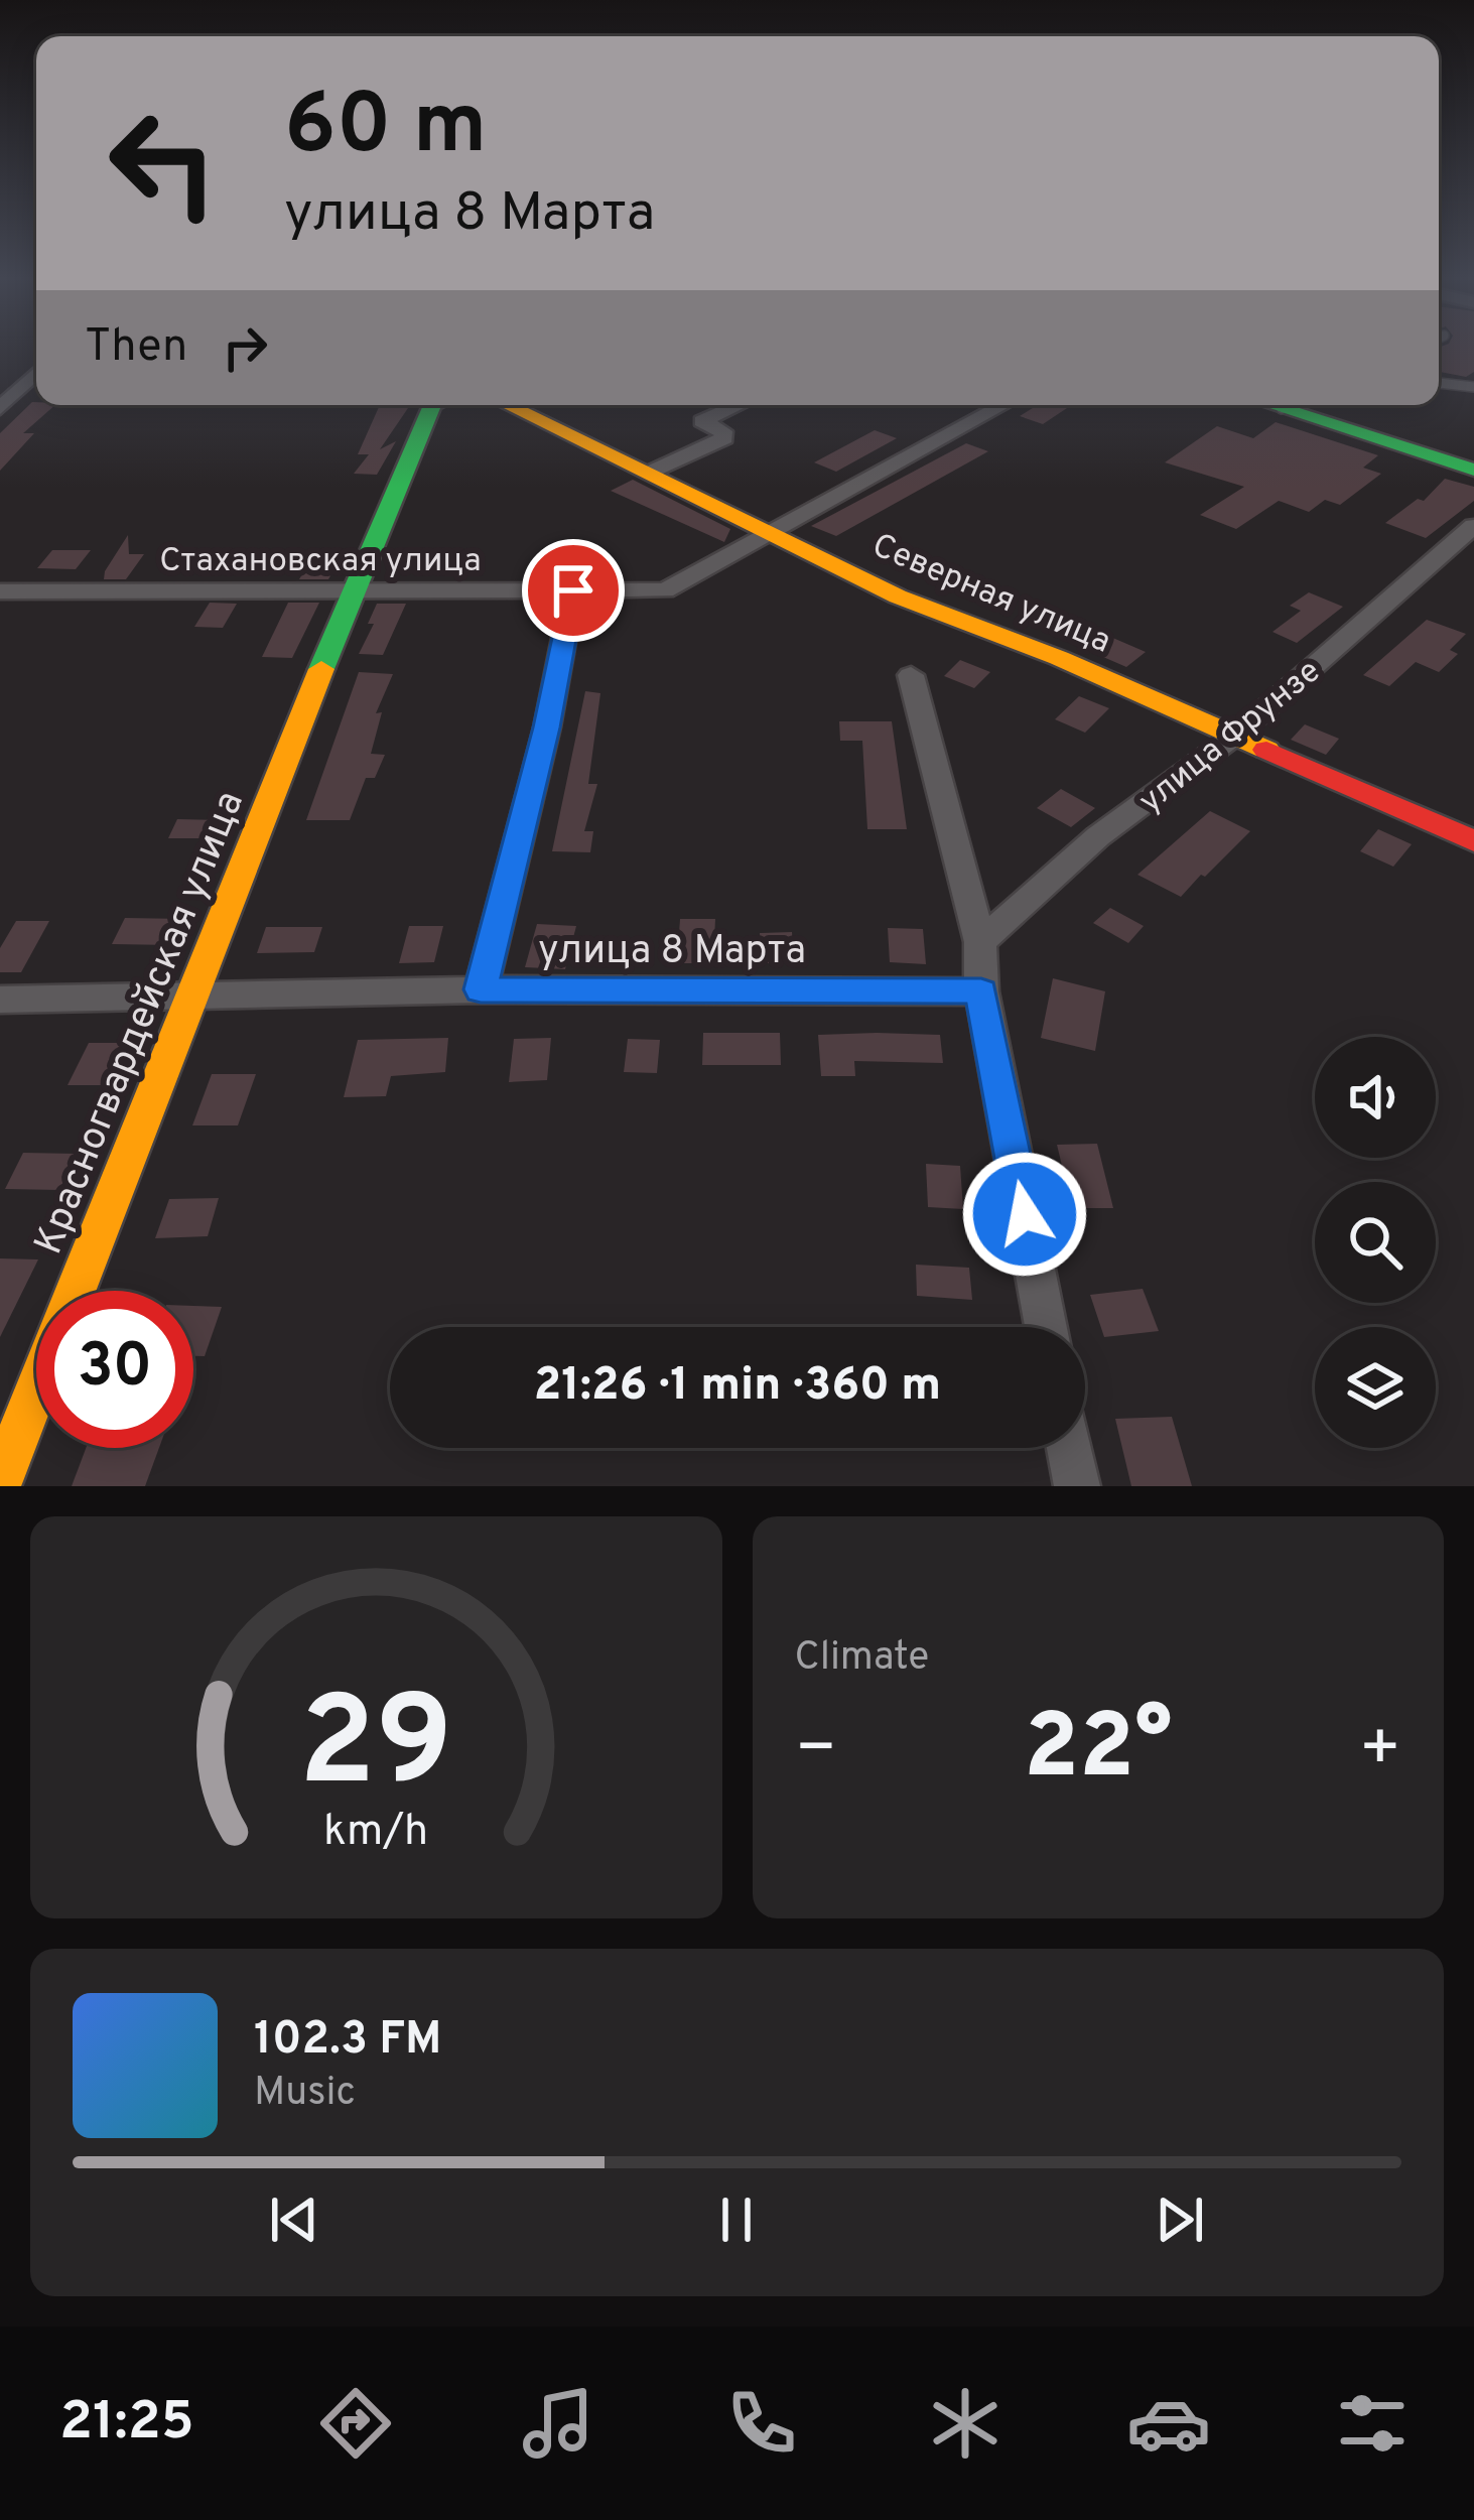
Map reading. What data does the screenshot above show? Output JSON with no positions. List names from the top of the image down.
{
  "streets": {
    "street": [
      "Стахановская улица",
      "Северная улица",
      "улица Фрунзе",
      "улица 8 Марта",
      "Красногвардейская улица"
    ]
  },
  "crossings": [
    ["Стахановская улица", "Северная улица"],
    ["Стахановская улица", "Красногвардейская улица"],
    ["Северная улица", "улица Фрунзе"],
    ["улица 8 Марта", "Красногвардейская улица"]
  ],
  "page": {
    "turn": ["60 m", "улица 8 Марта"],
    "then": "Then",
    "limit": "30",
    "trip": "21:26 · 1 min · 360 m",
    "tile": "Climate",
    "heat": ["−", "22°", "+"],
    "song": ["102.3 FM", "Music"],
    "tabs": "21:25",
    "gauge": ["29", "km/h"]
  }
}
